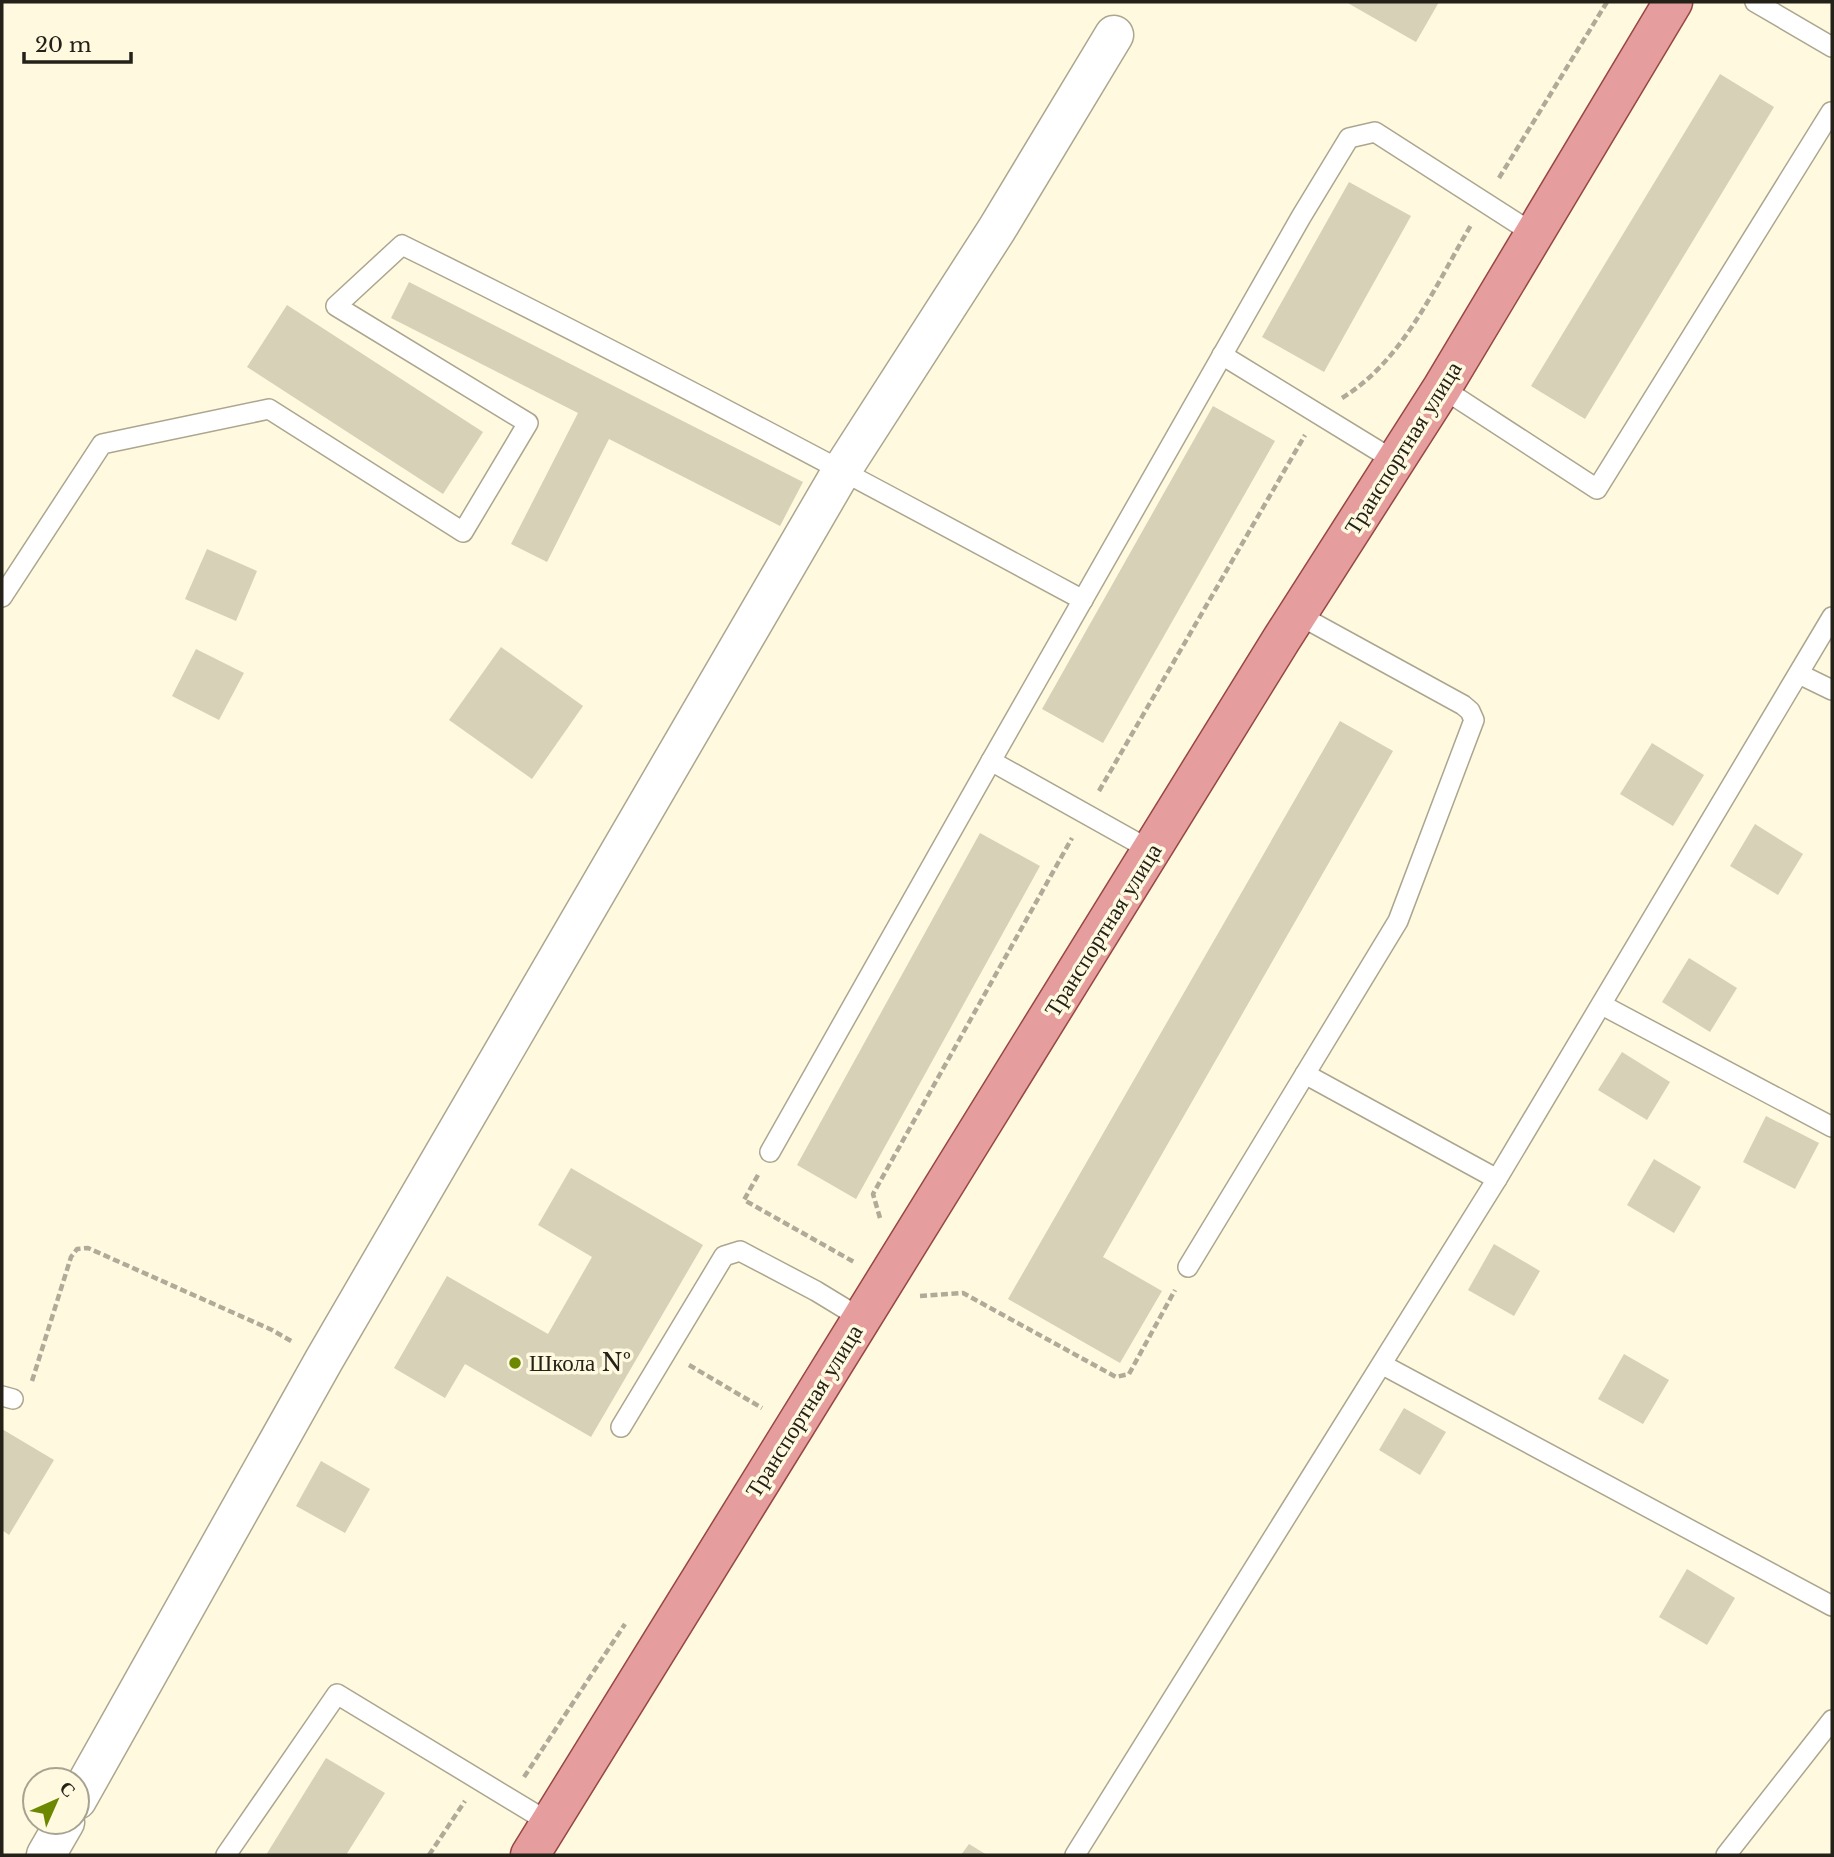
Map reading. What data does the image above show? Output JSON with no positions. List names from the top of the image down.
{
  "streets": {
    "main road": ["Транспортная улица"]
  },
  "places": ["Школа №"],
  "scale_bar": "20 m",
  "north": "top right"
}
